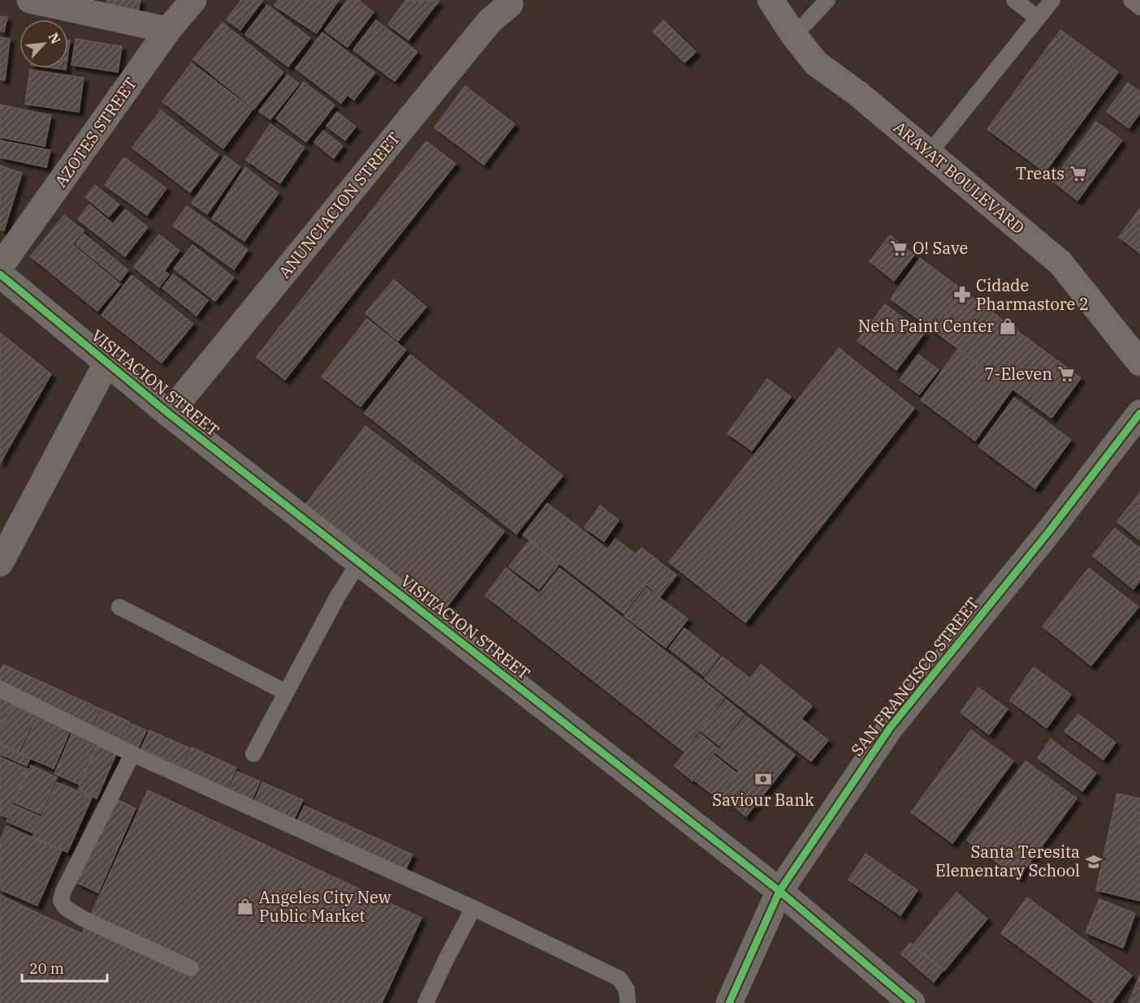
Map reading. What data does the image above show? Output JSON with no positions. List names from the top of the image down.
{
  "streets": {
    "main road": ["ARAYAT BOULEVARD"],
    "street": [
      "AZOTES STREET",
      "ANUNCIACION STREET",
      "VISITACION STREET",
      "SAN FRANCISCO STREET"
    ]
  },
  "crossings": [
    ["ANUNCIACION STREET", "VISITACION STREET"],
    ["VISITACION STREET", "SAN FRANCISCO STREET"]
  ],
  "places": {
    "supermarket": ["Treats", "O! Save", "7-Eleven"],
    "pharmacy": ["Cidade Pharmastore 2"],
    "shop": ["Neth Paint Center", "Angeles City New Public Market"],
    "bank": ["Saviour Bank"],
    "school or university": ["Santa Teresita Elementary School"]
  },
  "scale_bar": "20 m",
  "north": "top right"
}
